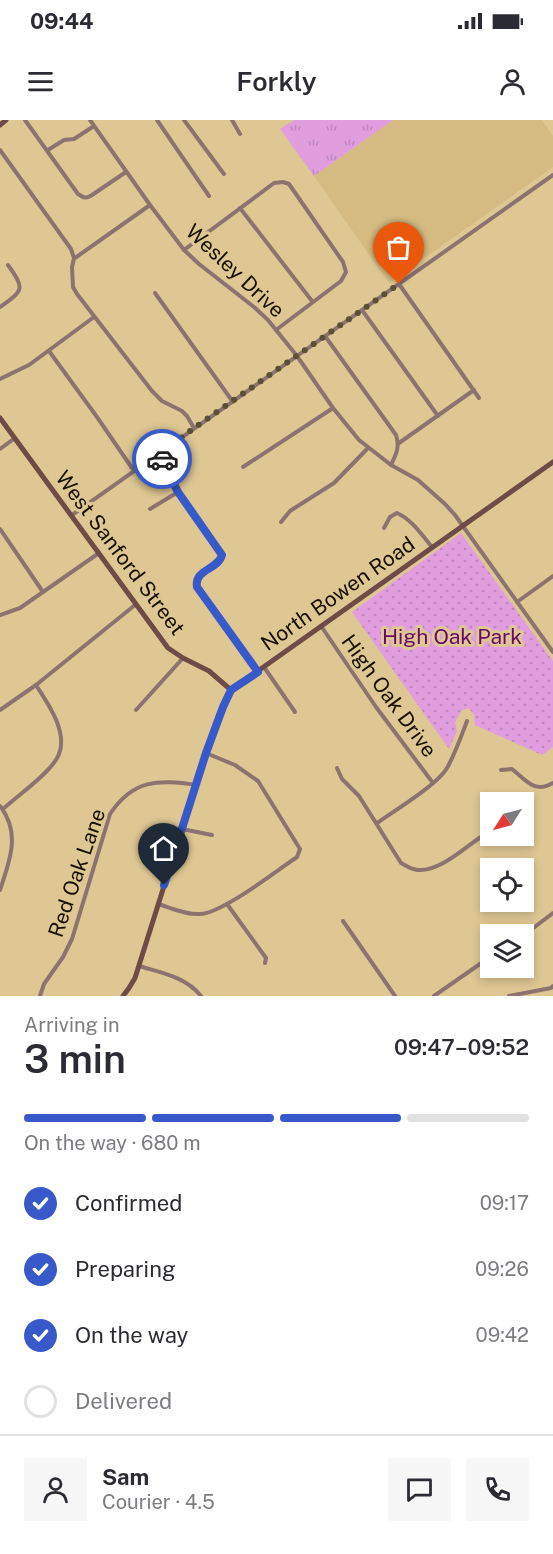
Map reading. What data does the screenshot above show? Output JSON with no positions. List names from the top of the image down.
{
  "streets": {
    "street": [
      "Wesley Drive",
      "West Sanford Street",
      "North Bowen Road",
      "High Oak Drive",
      "Red Oak Lane"
    ]
  },
  "crossings": [
    ["Wesley Drive", "North Bowen Road"],
    ["West Sanford Street", "North Bowen Road"],
    ["North Bowen Road", "High Oak Drive"]
  ],
  "parks": ["High Oak Park"],
  "north": "bottom left",
  "page": {
    "status": "09:44",
    "header": "Forkly",
    "heading": ["3 min", "Arriving in", "09:47–09:52"],
    "panel": ["Sam", "Courier · 4.5"],
    "bar": "On the way · 680 m",
    "list": [
      ["Confirmed", "09:17"],
      ["Preparing", "09:26"],
      ["On the way", "09:42"],
      "Delivered"
    ]
  }
}
